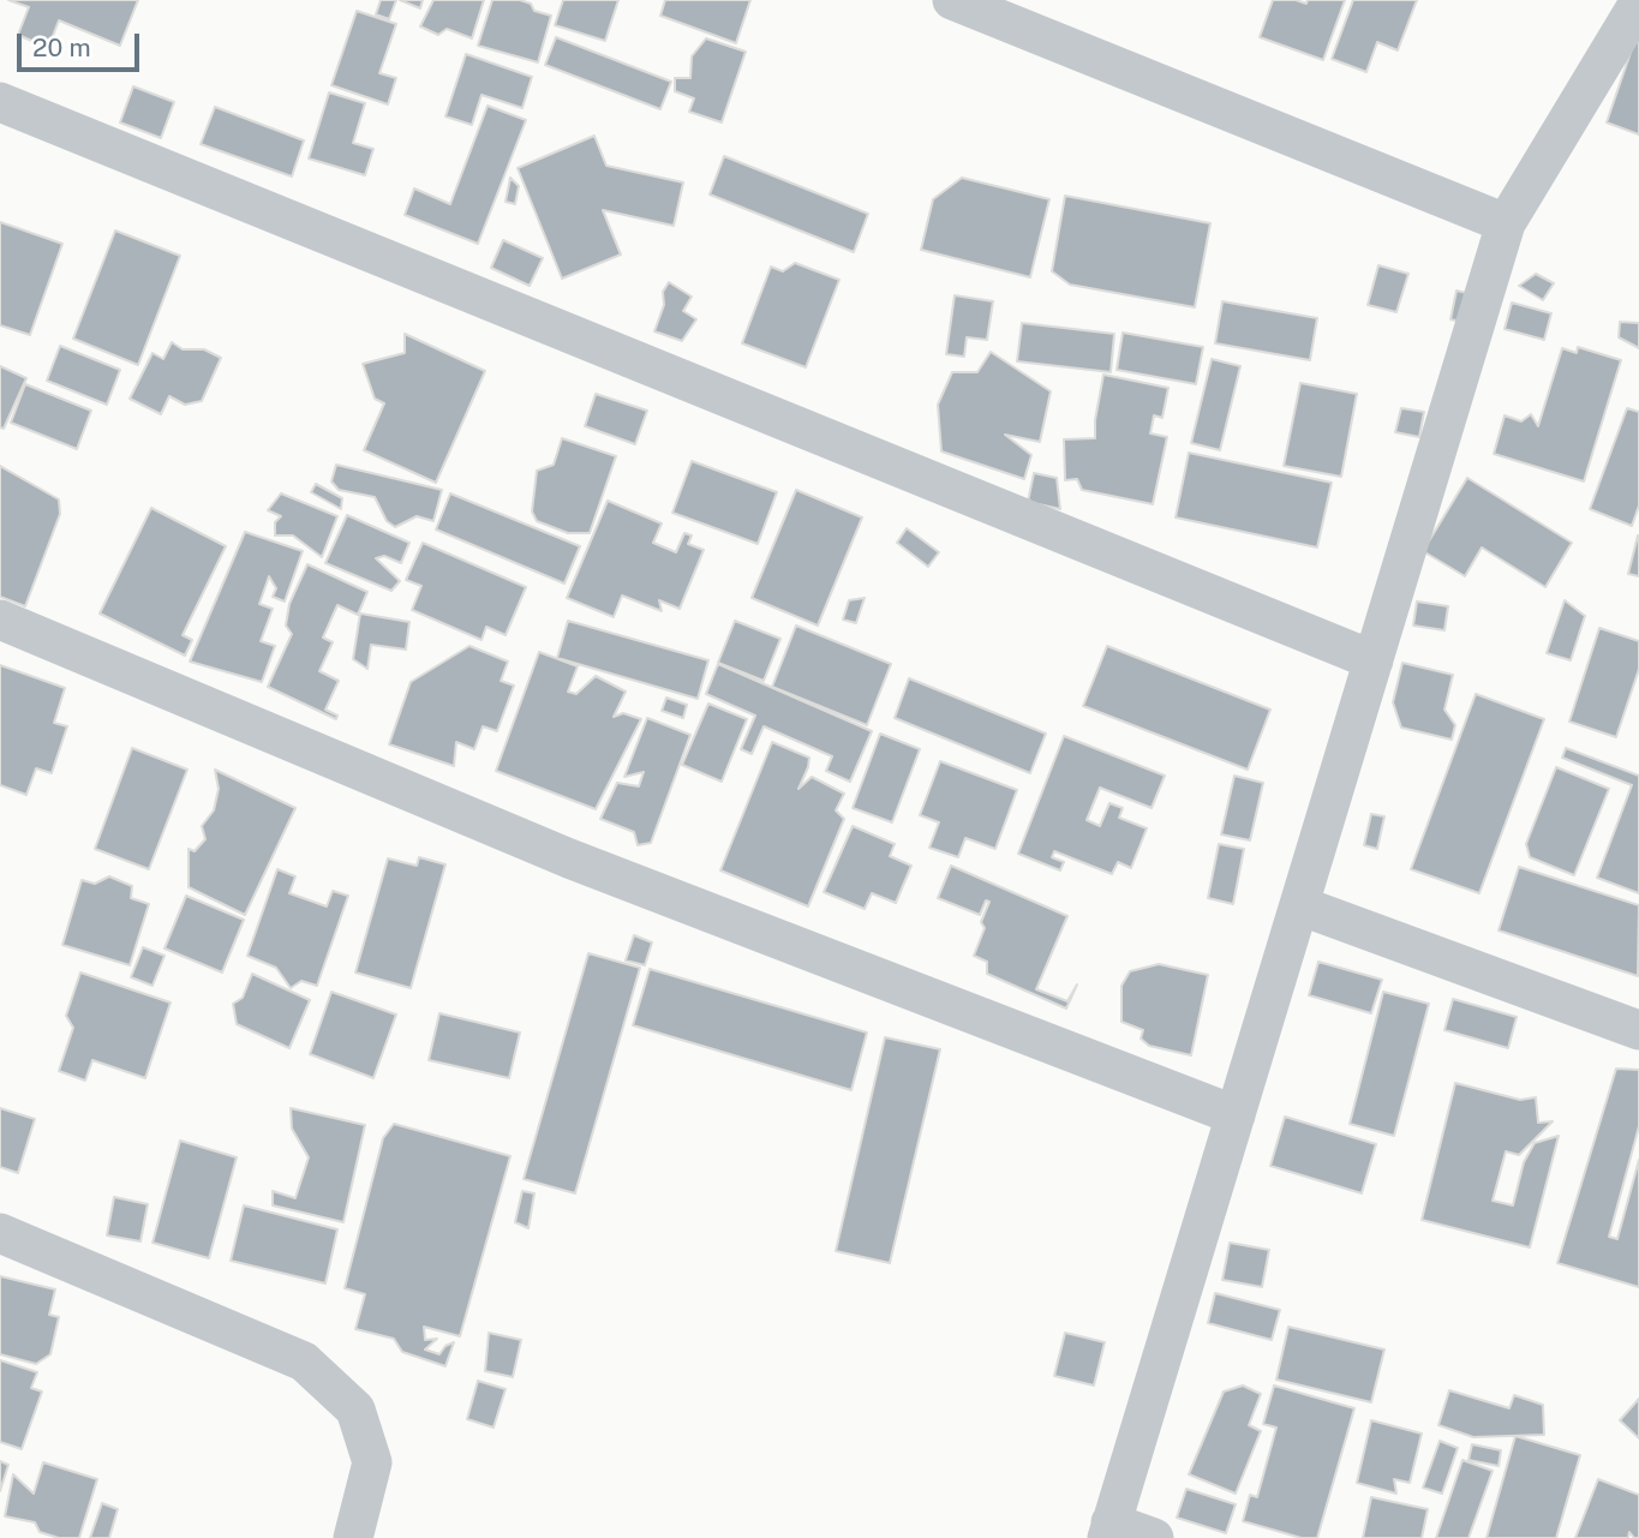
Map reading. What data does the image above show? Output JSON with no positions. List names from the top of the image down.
{
  "scale_bar": "20 m"
}
